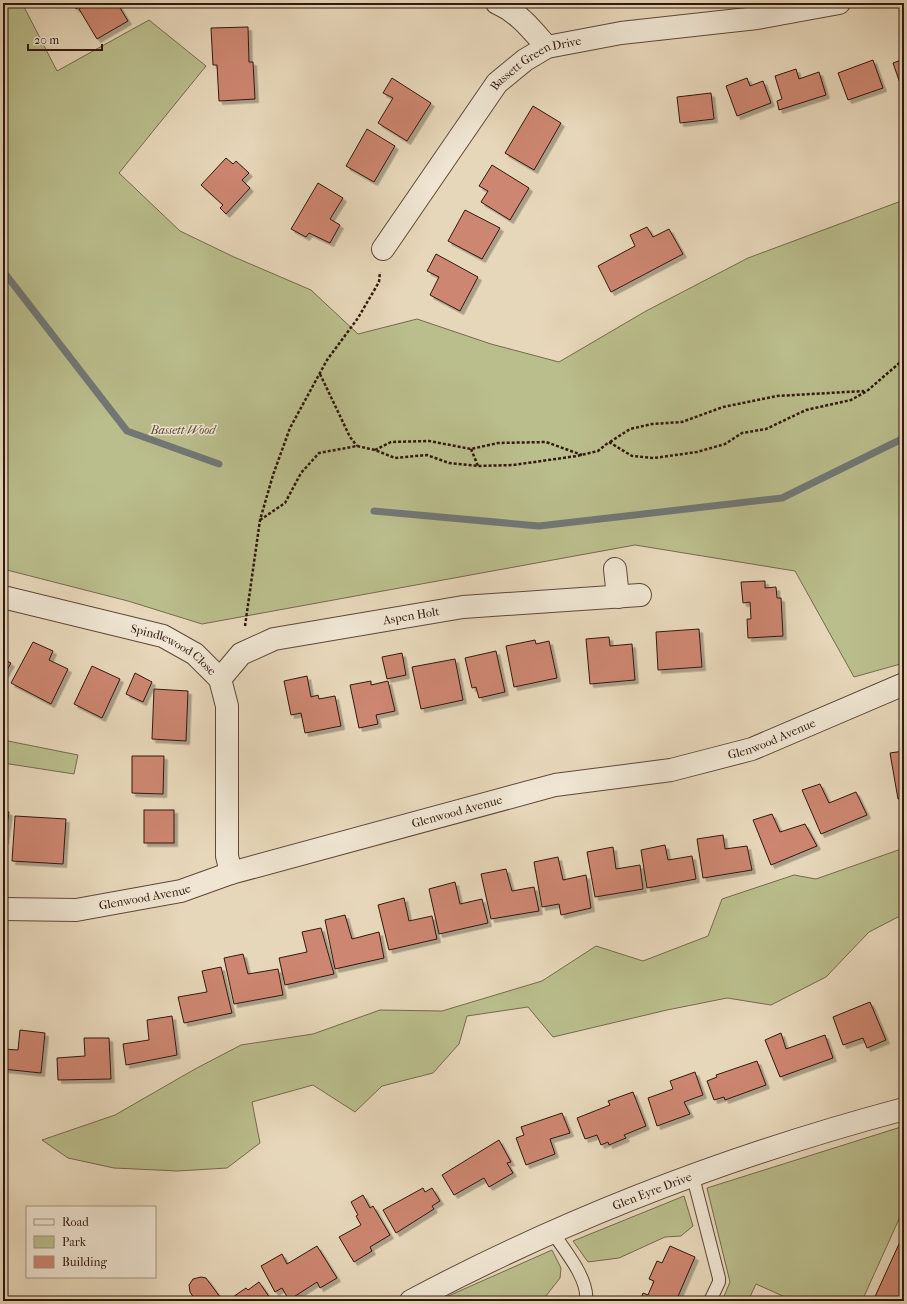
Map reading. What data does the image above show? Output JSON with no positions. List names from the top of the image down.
{
  "streets": {
    "street": [
      "Bassett Green Drive",
      "Aspen Holt",
      "Spindlewood Close",
      "Glenwood Avenue",
      "Glen Eyre Drive"
    ]
  },
  "crossings": [
    ["Aspen Holt", "Spindlewood Close"],
    ["Spindlewood Close", "Glenwood Avenue"]
  ],
  "parks": ["Bassett Wood"],
  "legend": ["Road", "Park", "Building"],
  "scale_bar": "20 m"
}
